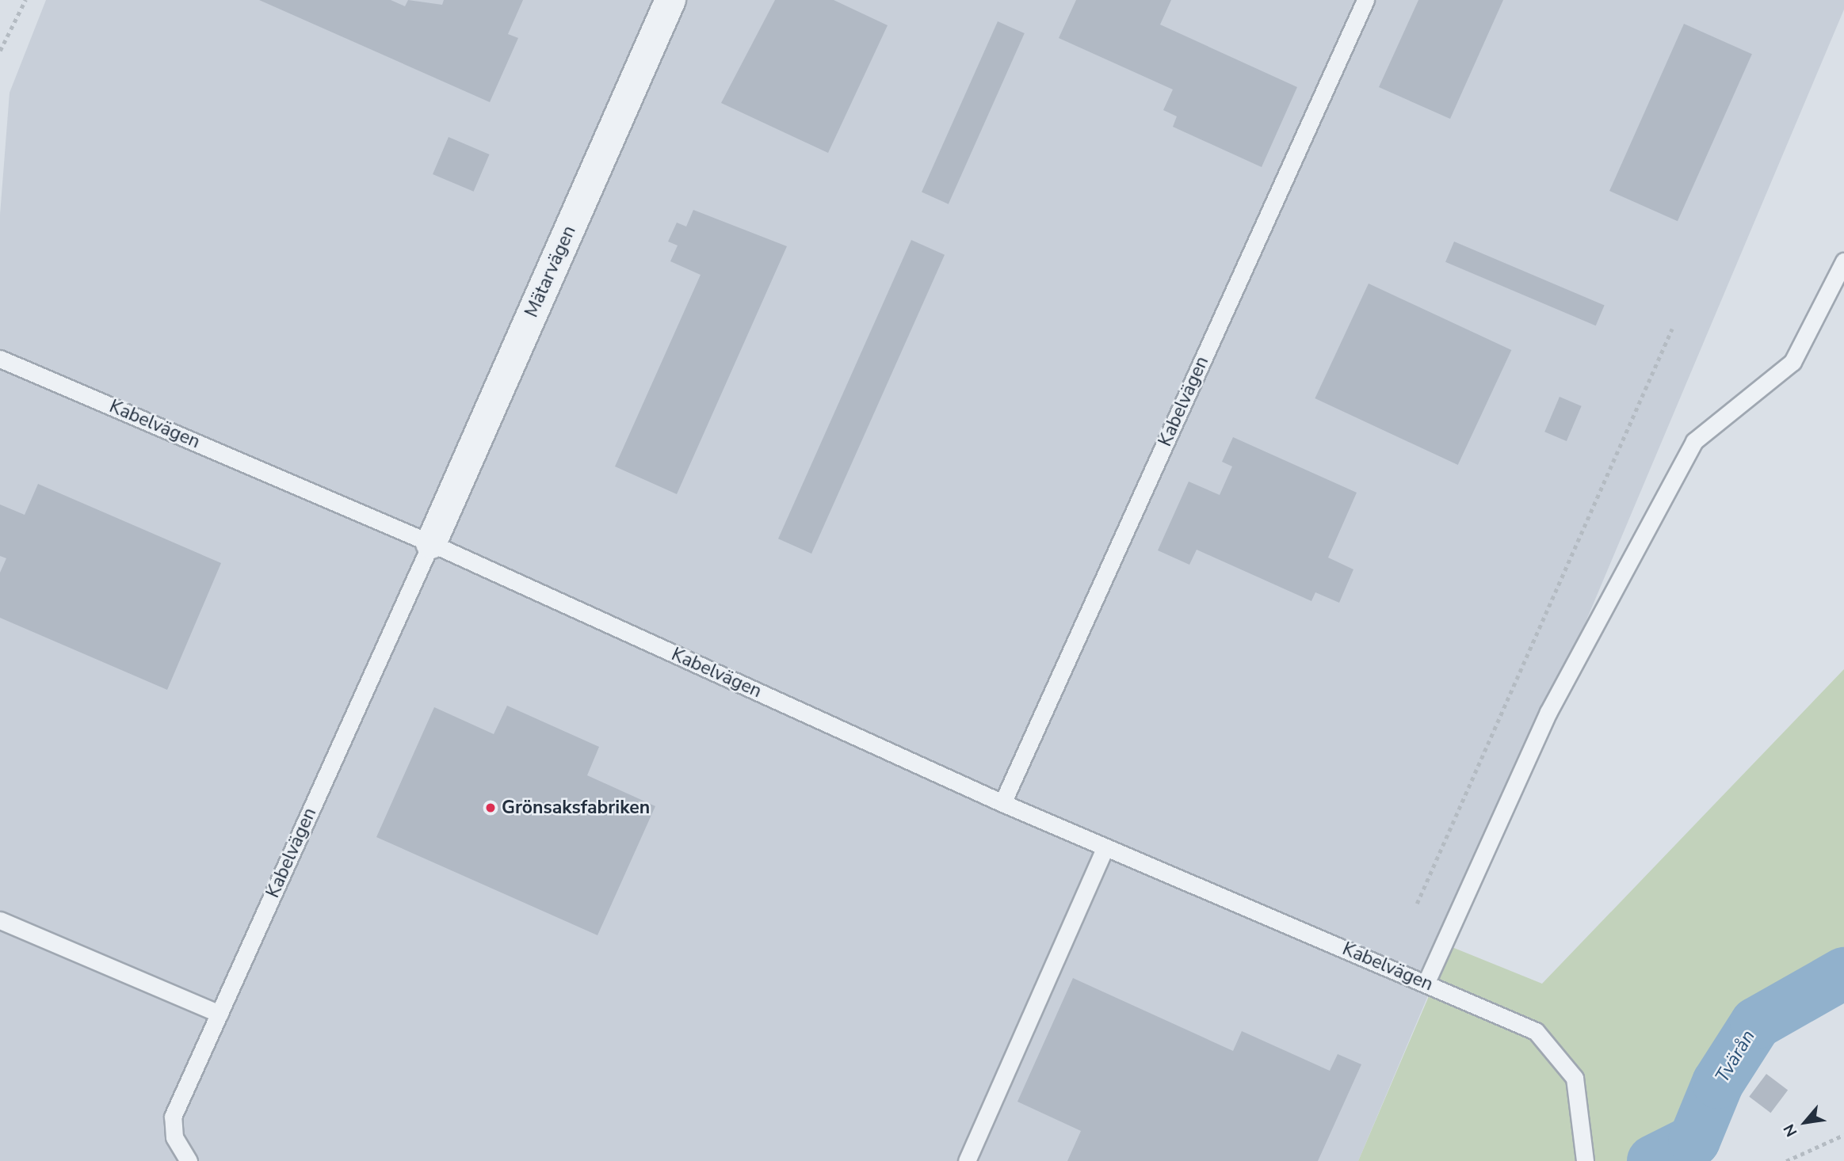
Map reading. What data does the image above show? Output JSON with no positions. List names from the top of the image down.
{
  "streets": {
    "street": ["Mätarvägen"],
    "lane": ["Kabelvägen"]
  },
  "crossings": [
    ["Mätarvägen", "Kabelvägen"]
  ],
  "water": ["Tvärån"],
  "places": ["Grönsaksfabriken"],
  "north": "bottom left"
}
